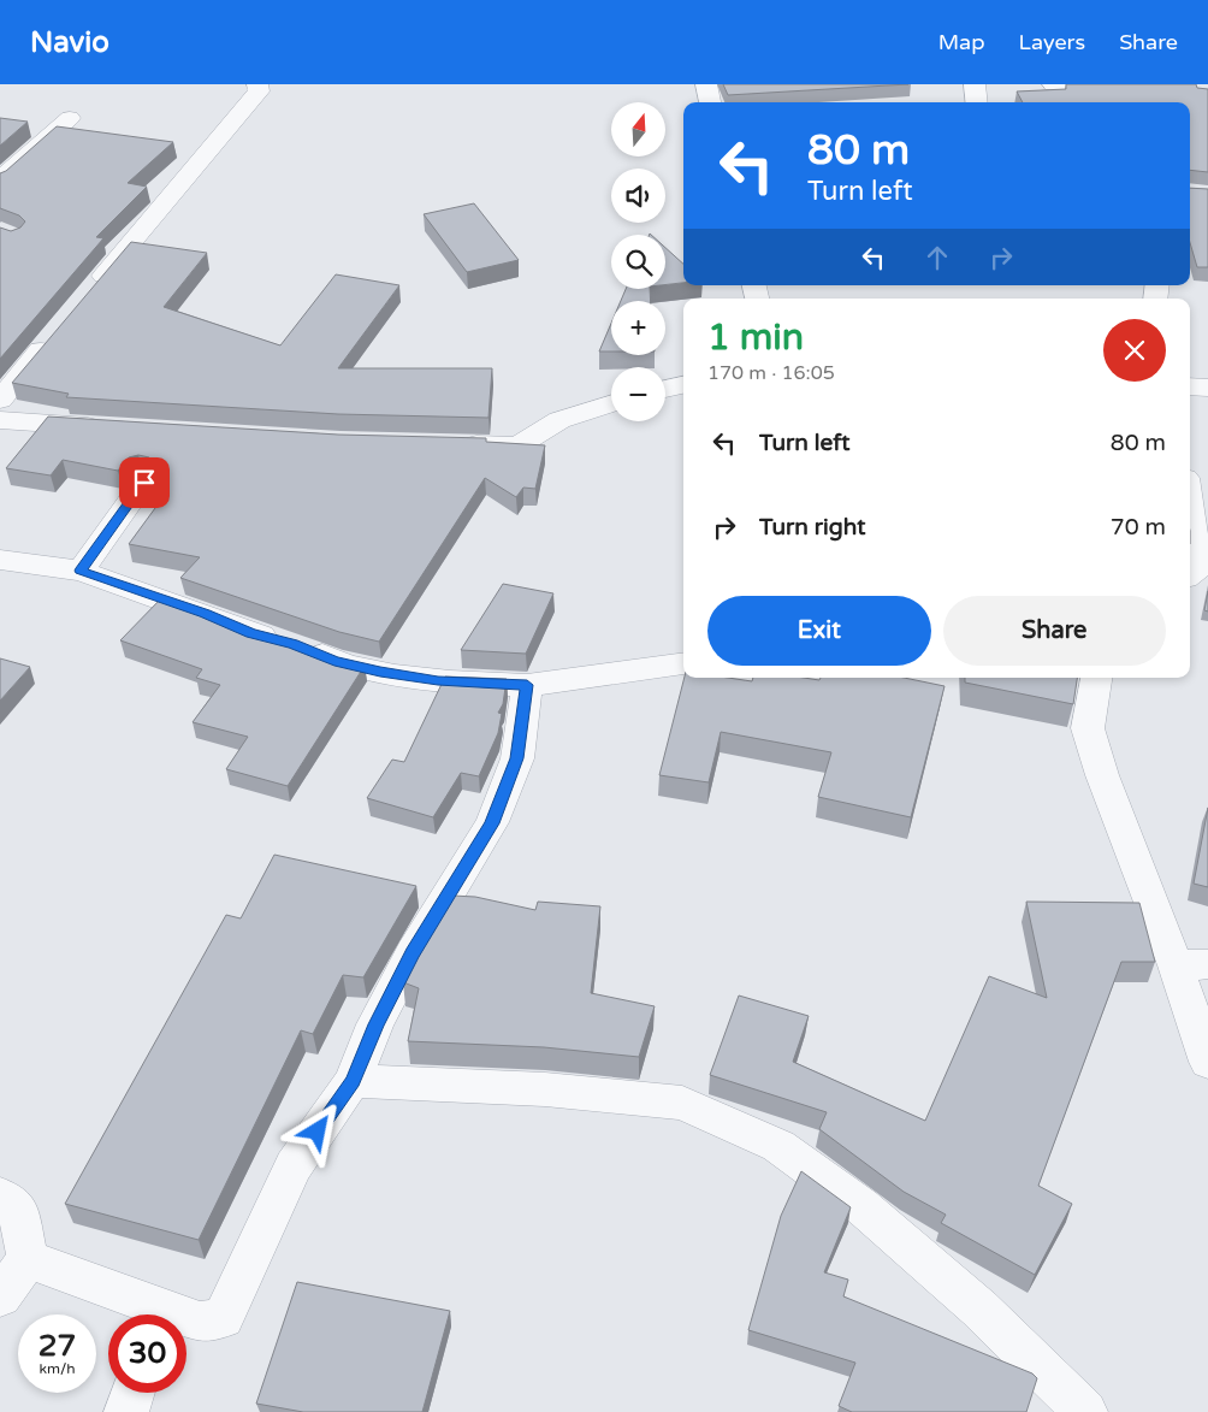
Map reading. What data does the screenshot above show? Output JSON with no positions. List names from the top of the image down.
{
  "north": "top",
  "page": {
    "header": "Navio",
    "nav": ["Map", "Layers", "Share"],
    "map_buttons": ["+", "−"],
    "turn": ["80 m", "Turn left"],
    "heading": ["1 min", "170 m · 16:05"],
    "list": [
      {
        "name": "Turn left",
        "value": "80 m"
      },
      {
        "name": "Turn right",
        "value": "70 m"
      }
    ],
    "buttons": ["Exit", "Share"],
    "speed": "27 km/h",
    "limit": "30"
  }
}
